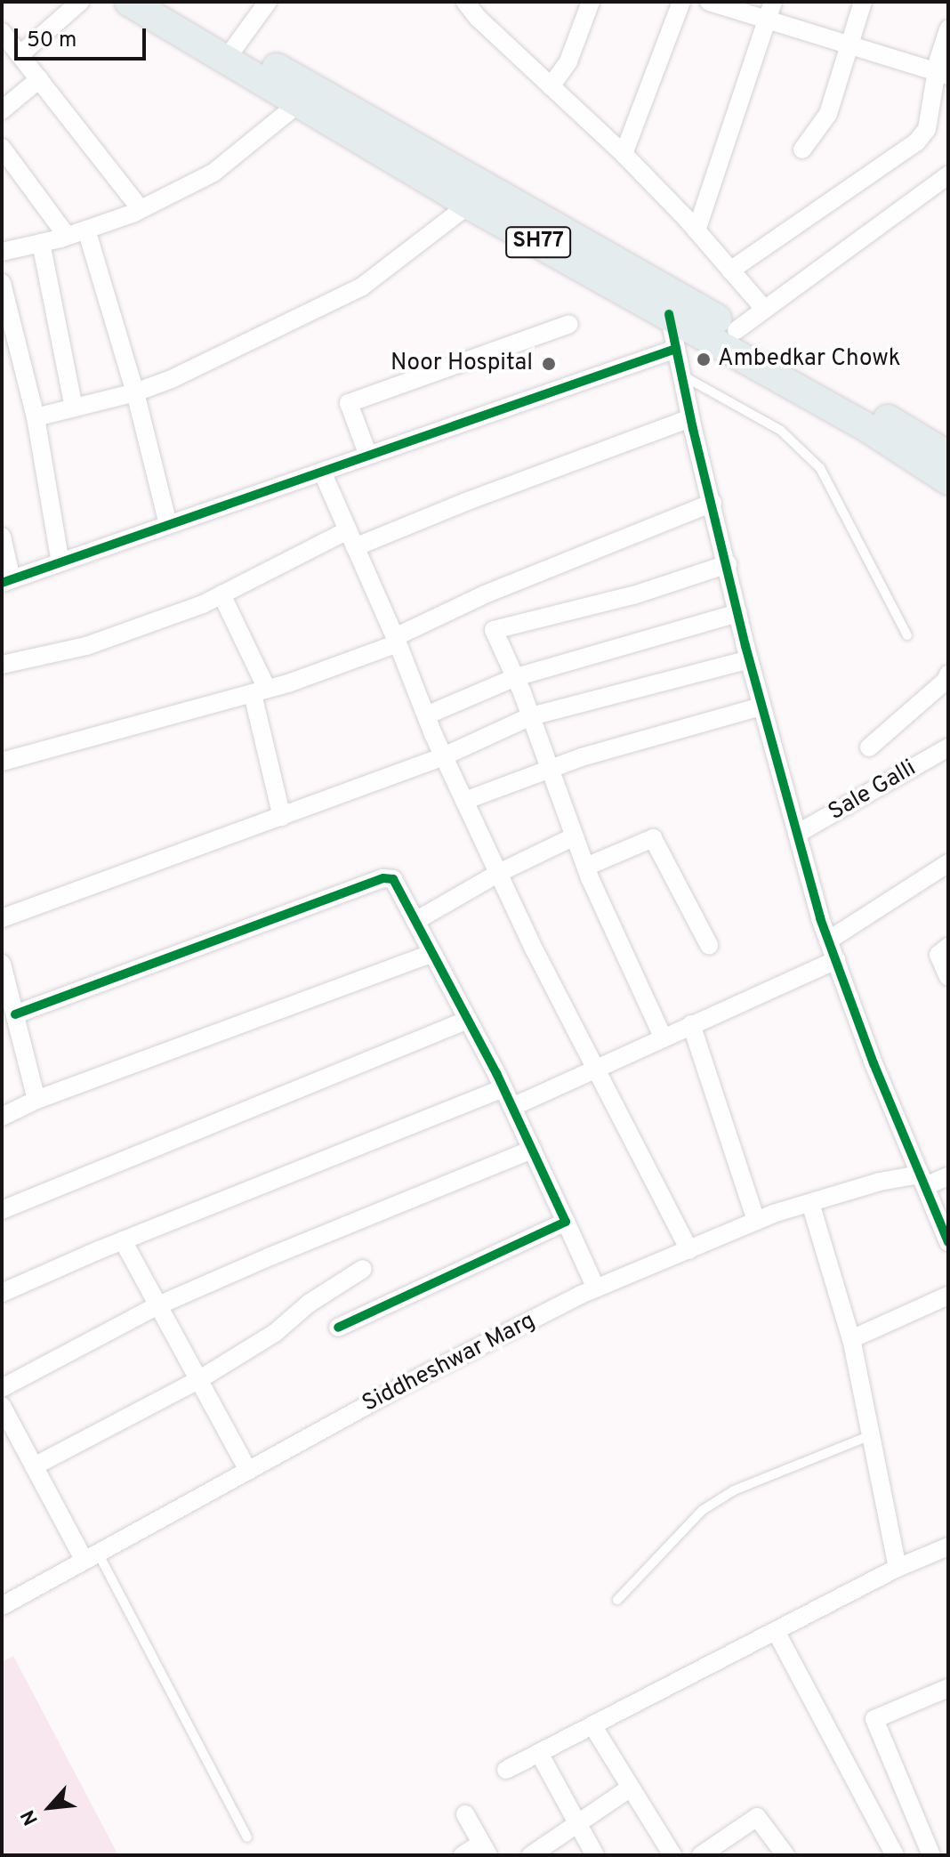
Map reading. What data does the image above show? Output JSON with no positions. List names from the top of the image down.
{
  "streets": {
    "main road": ["SH77"],
    "street": ["Sale Galli", "Siddheshwar Marg"]
  },
  "places": ["Ambedkar Chowk", "Noor Hospital"],
  "scale_bar": "50 m",
  "north": "bottom left"
}
